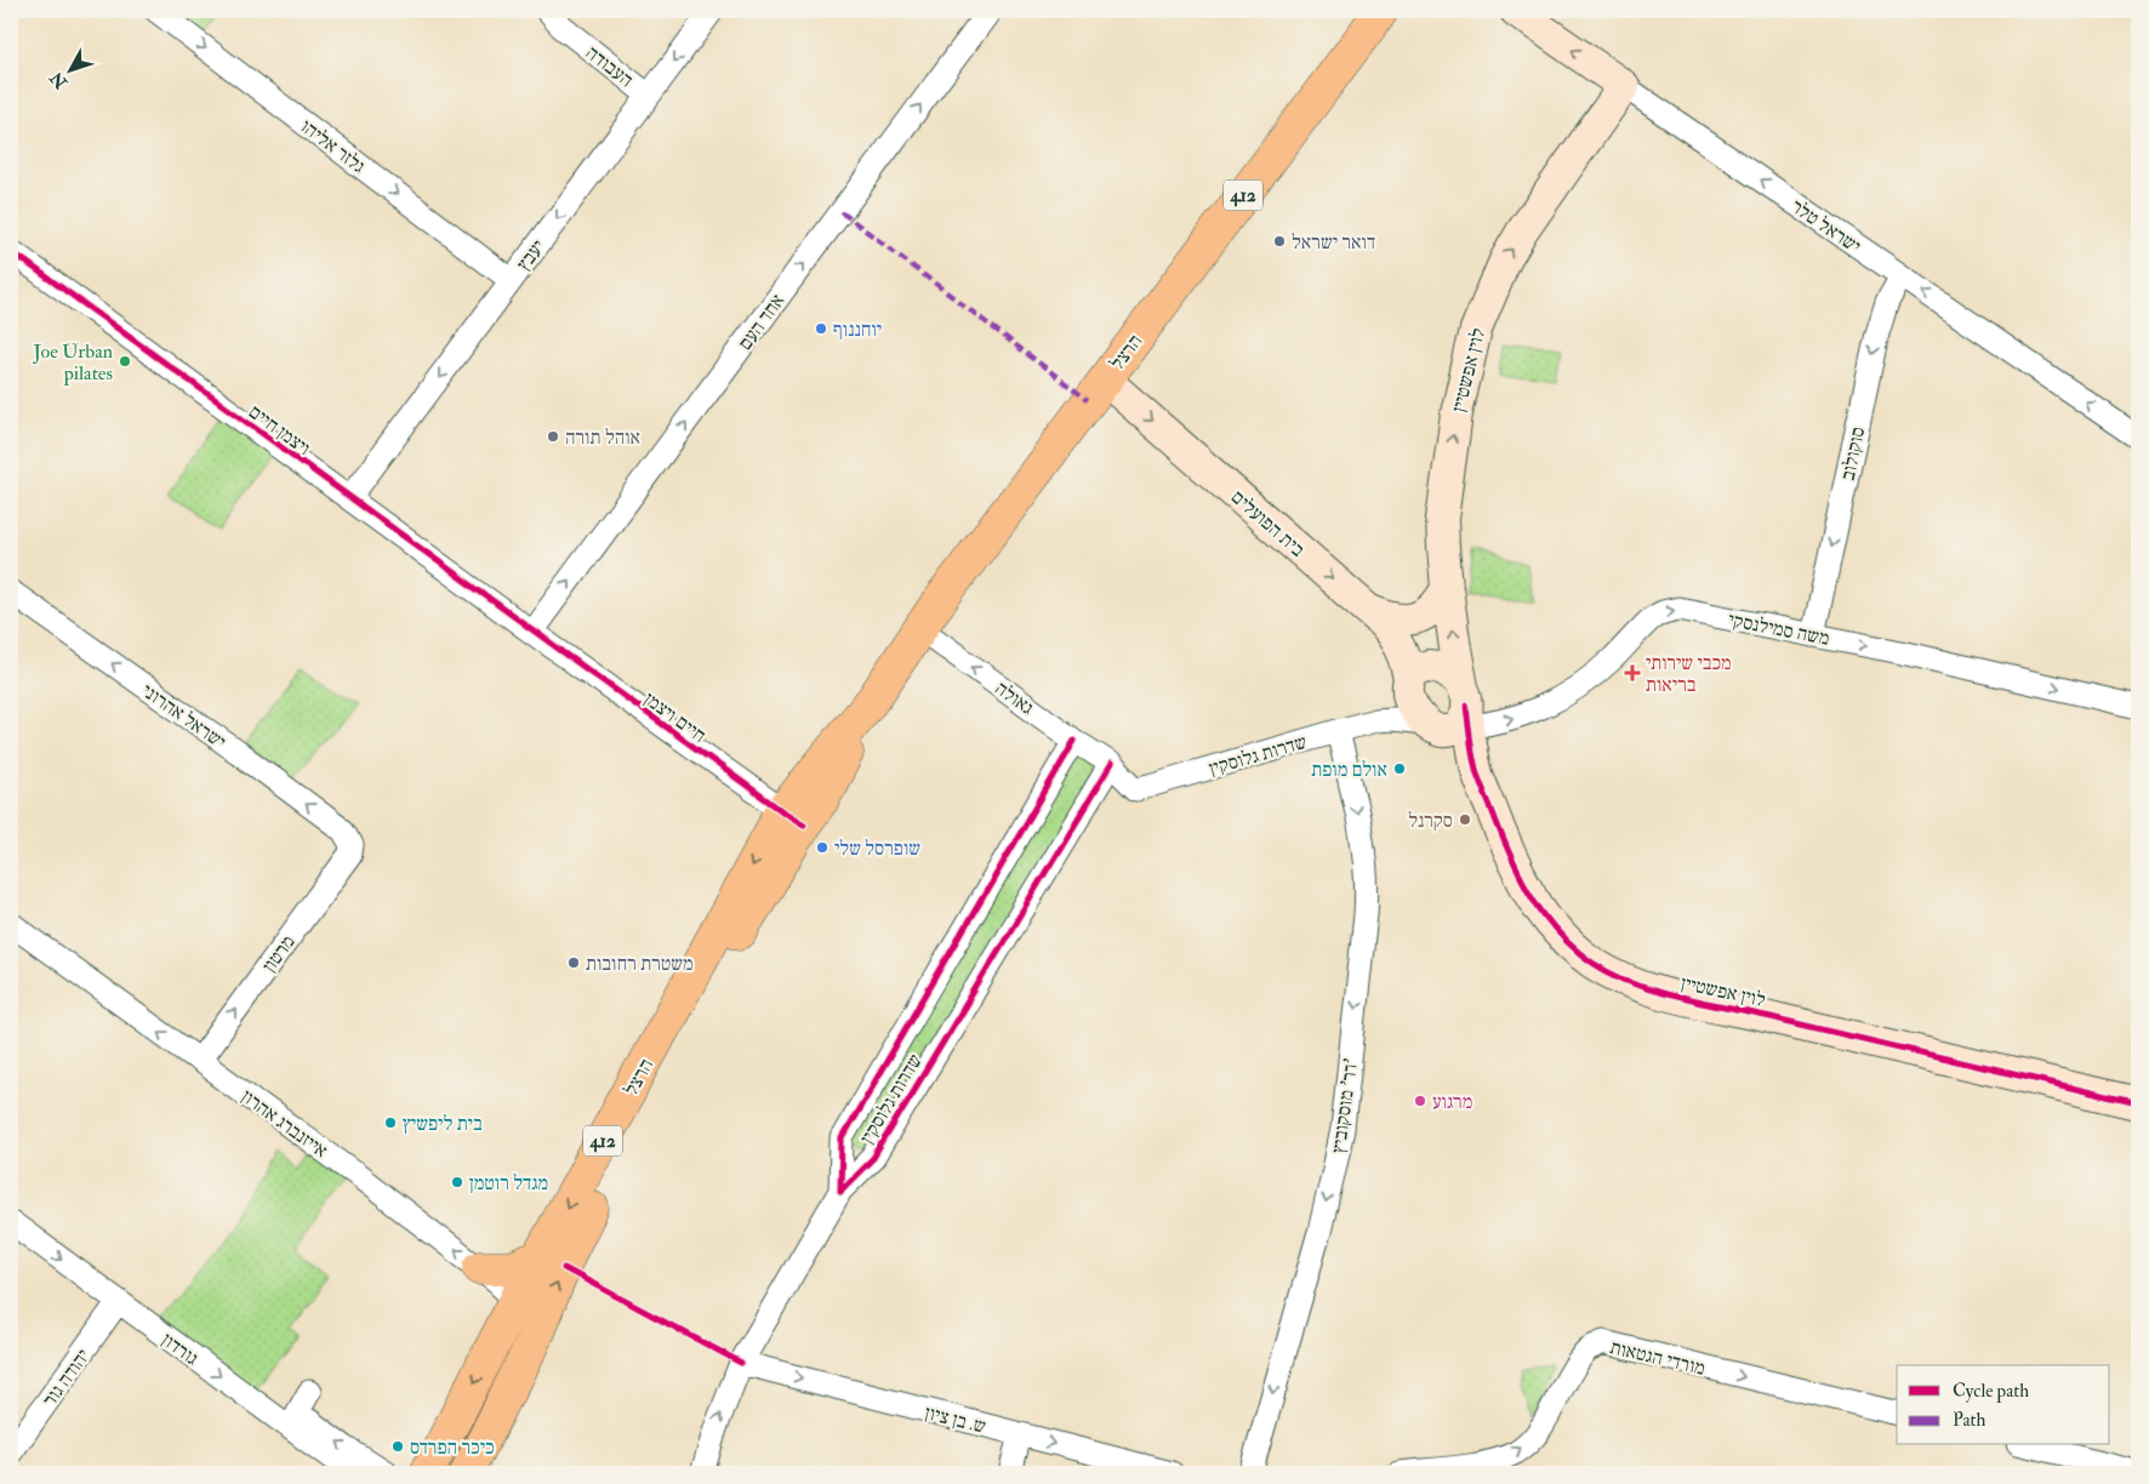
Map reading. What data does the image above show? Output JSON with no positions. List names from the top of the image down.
{
  "streets": {
    "main road": ["412", "הרצל"],
    "street": [
      "העבודה",
      "גלזר אליהו",
      "ישראל טלר",
      "יעבץ",
      "אחד העם",
      "לוין אפשטיין",
      "ויצמן חיים",
      "סוקולוב",
      "בית הפועלים",
      "משה סמילנסקי",
      "גאולה",
      "ישראל אהרוני",
      "חיים ויצמן",
      "שדרות גלוסקין",
      "מרטון",
      "דר' מוסקוביץ'",
      "אייזנברג אהרון",
      "גורדון",
      "מורדי הגטאות",
      "יהודה גור",
      "ש. בן ציון"
    ]
  },
  "crossings": [
    ["העבודה", "יעבץ"],
    ["גלזר אליהו", "יעבץ"],
    ["ישראל טלר", "לוין אפשטיין"],
    ["ישראל טלר", "סוקולוב"],
    ["יעבץ", "ויצמן חיים"],
    ["אחד העם", "ויצמן חיים"],
    ["אחד העם", "חיים ויצמן"],
    ["הרצל", "בית הפועלים"],
    ["הרצל", "גאולה"],
    ["הרצל", "חיים ויצמן"],
    ["הרצל", "אייזנברג אהרון"],
    ["לוין אפשטיין", "בית הפועלים"],
    ["לוין אפשטיין", "משה סמילנסקי"],
    ["לוין אפשטיין", "שדרות גלוסקין"],
    ["ויצמן חיים", "חיים ויצמן"],
    ["סוקולוב", "משה סמילנסקי"],
    ["בית הפועלים", "משה סמילנסקי"],
    ["בית הפועלים", "שדרות גלוסקין"],
    ["משה סמילנסקי", "שדרות גלוסקין"],
    ["גאולה", "שדרות גלוסקין"],
    ["ישראל אהרוני", "מרטון"],
    ["שדרות גלוסקין", "דר' מוסקוביץ'"],
    ["שדרות גלוסקין", "ש. בן ציון"],
    ["מרטון", "אייזנברג אהרון"],
    ["גורדון", "יהודה גור"]
  ],
  "one_way": [
    "גלזר אליהו",
    "ישראל טלר",
    "יעבץ",
    "אחד העם",
    "לוין אפשטיין",
    "סוקולוב",
    "בית הפועלים",
    "משה סמילנסקי",
    "גאולה",
    "ישראל אהרוני",
    "מרטון",
    "דר' מוסקוביץ'",
    "אייזנברג אהרון",
    "גורדון",
    "מורדי הגטאות",
    "ש. בן ציון"
  ],
  "places": {
    "other": [
      "דואר ישראל",
      "יוחננוף",
      "Joe Urban pilates",
      "אוהל תורה",
      "אולם מופת",
      "סקרנל",
      "שופרסל שלי",
      "משטרת רחובות",
      "מרגוע",
      "בית ליפשיץ",
      "מגדל רוטמן",
      "כיכר הפרדס"
    ],
    "health": ["מכבי שירותי בריאות"]
  },
  "legend": ["Cycle path", "Path"],
  "north": "bottom left"
}
